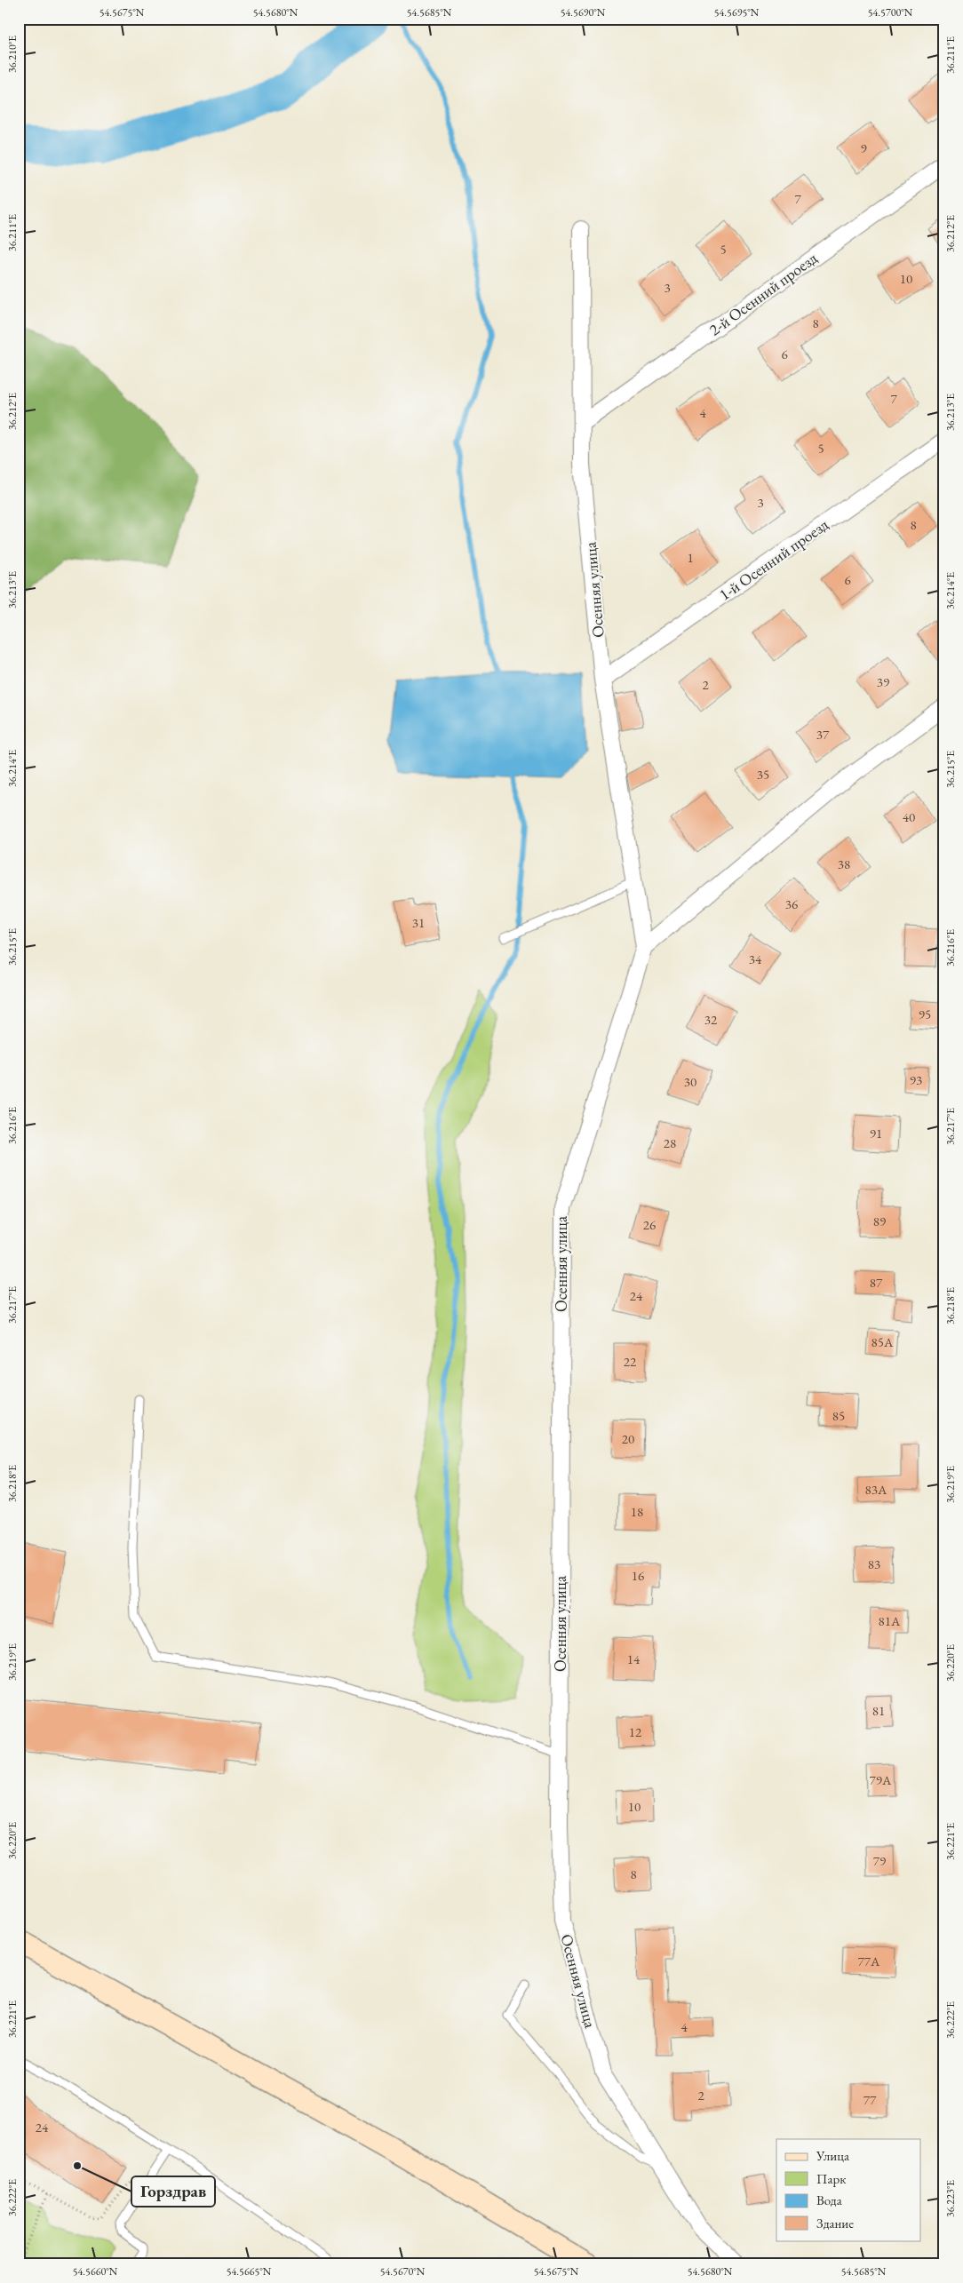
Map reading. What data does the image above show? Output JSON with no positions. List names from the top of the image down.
{
  "streets": {
    "street": ["2-й Осенний проезд", "1-й Осенний проезд", "Осенняя улица"]
  },
  "crossings": [
    ["2-й Осенний проезд", "Осенняя улица"],
    ["1-й Осенний проезд", "Осенняя улица"]
  ],
  "places": ["Горздрав"],
  "house_numbers": [
    "9",
    "7",
    "5",
    "10",
    "3",
    "8",
    "6",
    "7",
    "4",
    "5",
    "3",
    "8",
    "1",
    "6",
    "39",
    "2",
    "37",
    "35",
    "40",
    "38",
    "36",
    "31",
    "34",
    "95",
    "32",
    "93",
    "30",
    "91",
    "28",
    "89",
    "26",
    "87",
    "24",
    "85А",
    "22",
    "85",
    "20",
    "83А",
    "18",
    "83",
    "16",
    "81А",
    "14",
    "81",
    "12",
    "79А",
    "10",
    "79",
    "8",
    "77А",
    "4",
    "2",
    "77",
    "24"
  ],
  "legend": [
    "Улица",
    "Парк",
    "Вода",
    "Здание"
  ],
  "coordinates": [
    "54.5675°N",
    "54.5680°N",
    "54.5685°N",
    "54.5690°N",
    "54.5695°N",
    "54.5700°N",
    "36.210°E",
    "36.211°E",
    "36.212°E",
    "36.213°E",
    "36.214°E",
    "36.215°E",
    "36.216°E",
    "36.217°E",
    "36.218°E",
    "36.219°E",
    "36.220°E",
    "36.221°E",
    "36.222°E",
    "36.223°E",
    "54.5660°N",
    "54.5665°N",
    "54.5670°N"
  ]
}
